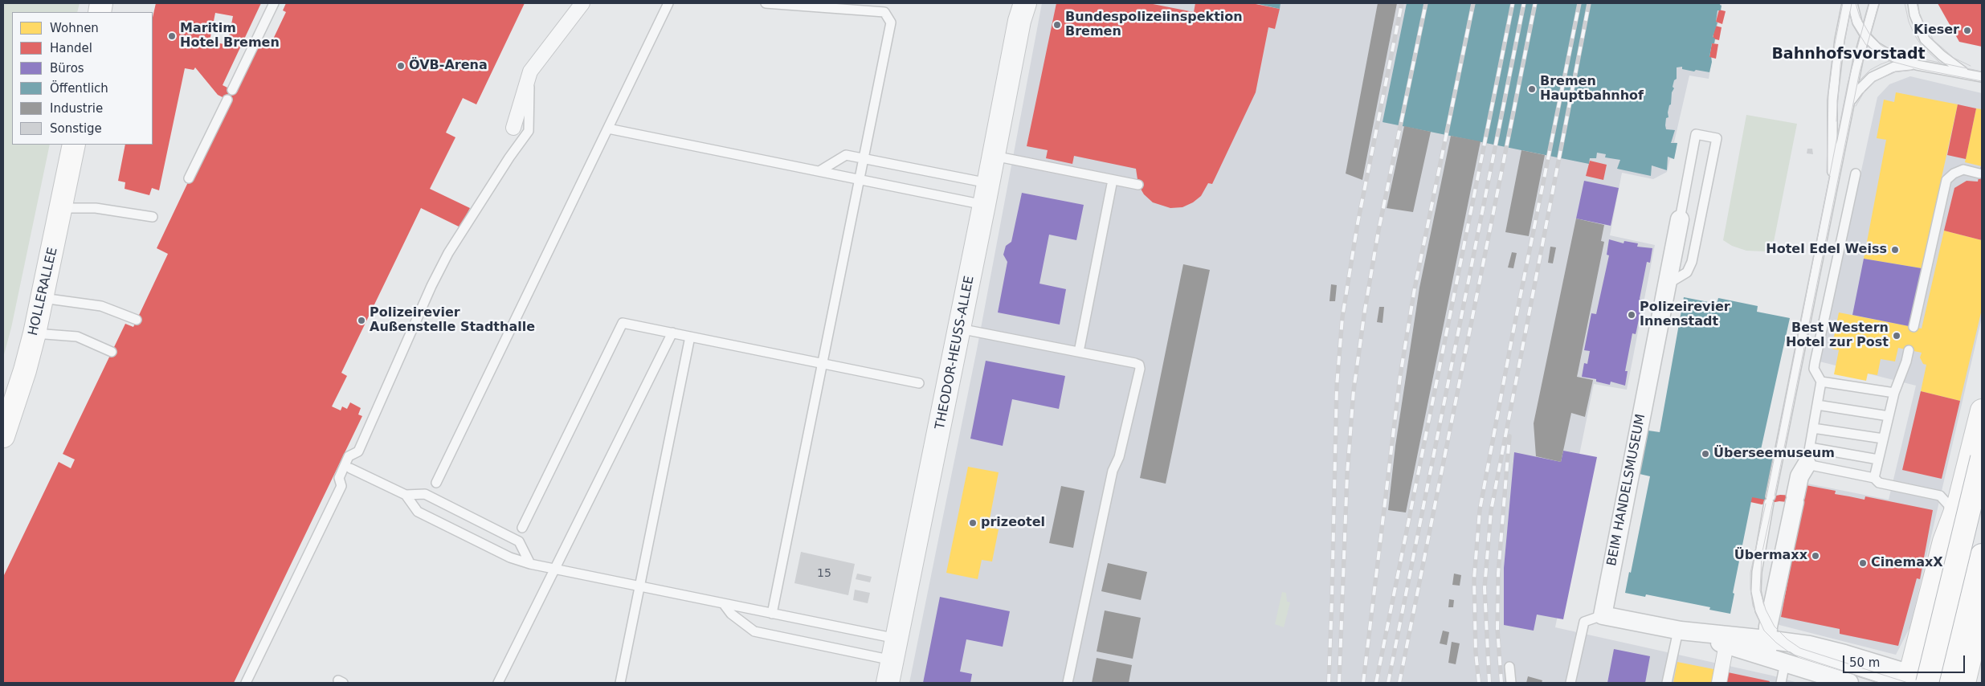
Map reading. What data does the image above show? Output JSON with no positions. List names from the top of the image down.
{
  "streets": {
    "main road": ["HOLLERALLEE"],
    "street": ["THEODOR-HEUSS-ALLEE", "BEIM HANDELSMUSEUM"]
  },
  "districts": ["Bahnhofsvorstadt"],
  "places": [
    "Bundespolizeiinspektion Bremen",
    "Kieser",
    "Maritim Hotel Bremen",
    "ÖVB-Arena",
    "Bremen Hauptbahnhof",
    "Hotel Edel Weiss",
    "Polizeirevier Innenstadt",
    "Polizeirevier Außenstelle Stadthalle",
    "Best Western Hotel zur Post",
    "Überseemuseum",
    "prizeotel",
    "Übermaxx",
    "CinemaxX"
  ],
  "house_numbers": ["15"],
  "legend": [
    "Wohnen",
    "Handel",
    "Büros",
    "Öffentlich",
    "Industrie",
    "Sonstige"
  ],
  "scale_bar": "50 m"
}
